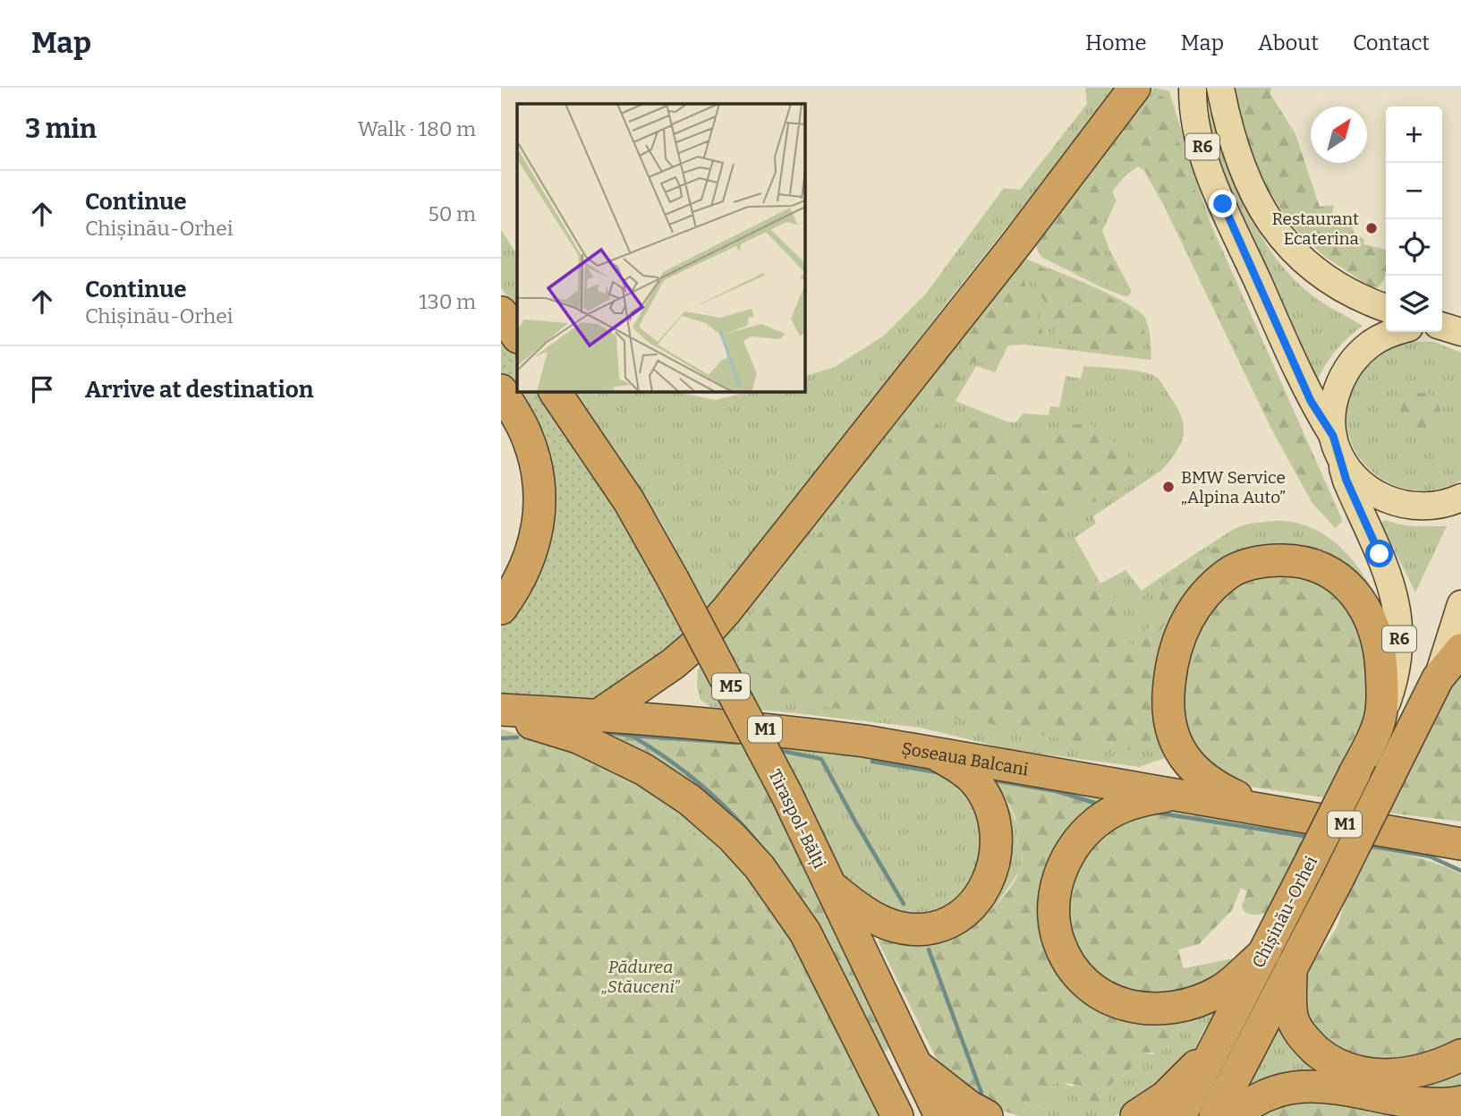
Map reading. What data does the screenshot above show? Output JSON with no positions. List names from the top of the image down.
{
  "streets": {
    "highway": [
      "R6",
      "M5",
      "M1",
      "Șoseaua Balcani",
      "Tiraspol-Bălți",
      "Chișinău-Orhei"
    ]
  },
  "crossings": [
    ["R6", "Chișinău-Orhei"]
  ],
  "parks": ["Pădurea „Stăuceni”"],
  "places": ["Restaurant Ecaterina", "BMW Service „Alpina Auto”"],
  "north": "top right",
  "page": {
    "header": "Map",
    "nav": [
      "Home",
      "Map",
      "About",
      "Contact"
    ],
    "heading": ["3 min", "Walk · 180 m"],
    "map_buttons": ["+", "−"],
    "list": [
      ["Continue", "Chișinău-Orhei", "50 m"],
      ["Continue", "Chișinău-Orhei", "130 m"],
      "Arrive at destination"
    ]
  }
}
